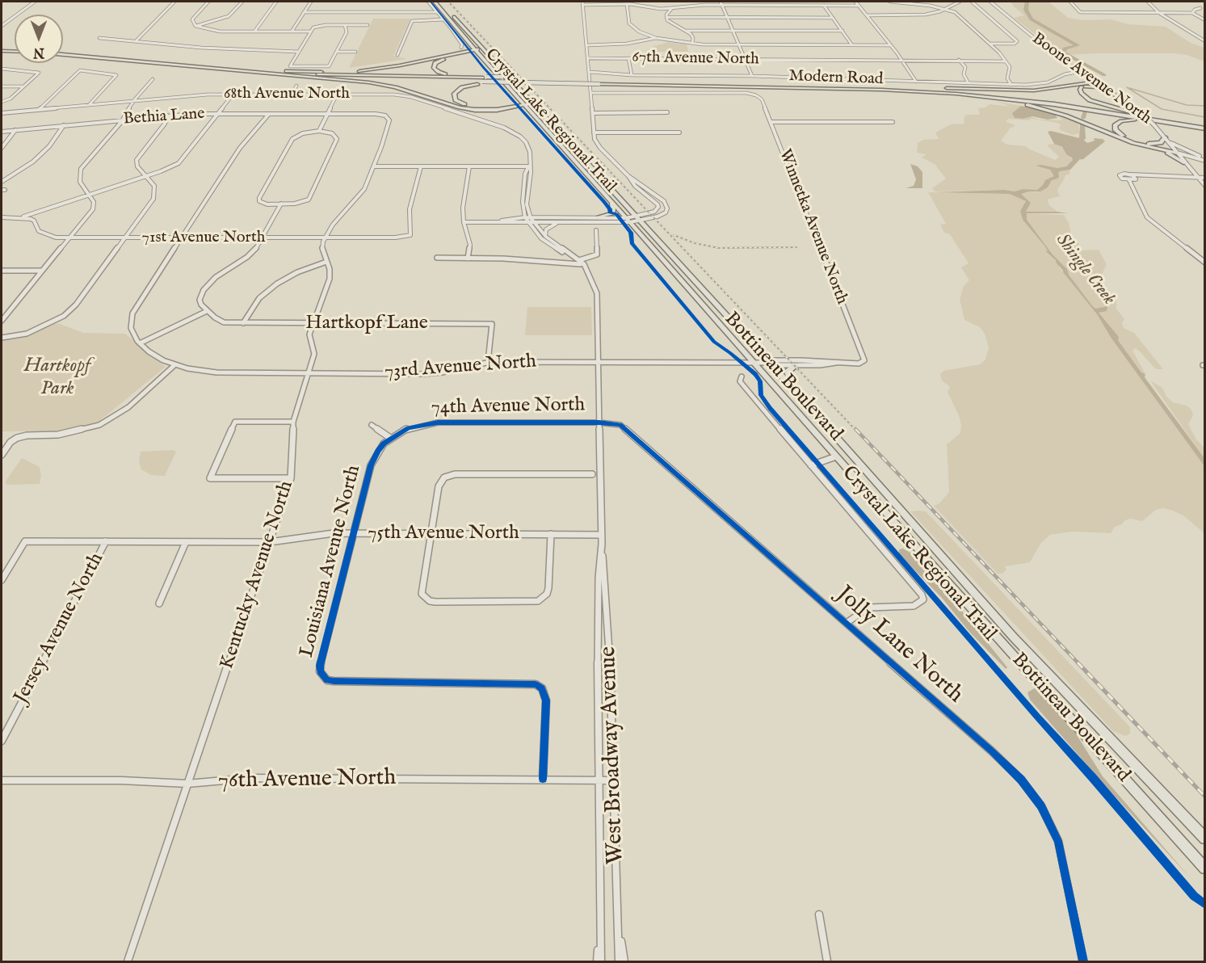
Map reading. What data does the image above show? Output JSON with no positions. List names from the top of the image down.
{
  "streets": {
    "highway": ["Bottineau Boulevard"],
    "street": [
      "67th Avenue North",
      "Modern Road",
      "Boone Avenue North",
      "68th Avenue North",
      "Bethia Lane",
      "Winnetka Avenue North",
      "71st Avenue North",
      "Hartkopf Lane",
      "73rd Avenue North",
      "74th Avenue North",
      "75th Avenue North",
      "Louisiana Avenue North",
      "Kentucky Avenue North",
      "Jersey Avenue North",
      "Jolly Lane North",
      "West Broadway Avenue",
      "76th Avenue North"
    ],
    "cycle path": ["Crystal Lake Regional Trail"]
  },
  "crossings": [
    ["Modern Road", "Boone Avenue North"],
    ["68th Avenue North", "West Broadway Avenue"],
    ["Winnetka Avenue North", "73rd Avenue North"],
    ["71st Avenue North", "Kentucky Avenue North"],
    ["Hartkopf Lane", "73rd Avenue North"],
    ["Hartkopf Lane", "Kentucky Avenue North"],
    ["73rd Avenue North", "Bottineau Boulevard"],
    ["73rd Avenue North", "Kentucky Avenue North"],
    ["73rd Avenue North", "West Broadway Avenue"],
    ["74th Avenue North", "Louisiana Avenue North"],
    ["74th Avenue North", "Jolly Lane North"],
    ["74th Avenue North", "West Broadway Avenue"],
    ["75th Avenue North", "Louisiana Avenue North"],
    ["75th Avenue North", "Kentucky Avenue North"],
    ["75th Avenue North", "Jersey Avenue North"],
    ["75th Avenue North", "West Broadway Avenue"],
    ["Louisiana Avenue North", "76th Avenue North"],
    ["Kentucky Avenue North", "76th Avenue North"],
    ["Jolly Lane North", "West Broadway Avenue"],
    ["West Broadway Avenue", "76th Avenue North"]
  ],
  "water": ["Shingle Creek"],
  "parks": ["Hartkopf Park"],
  "north": "bottom"
}
